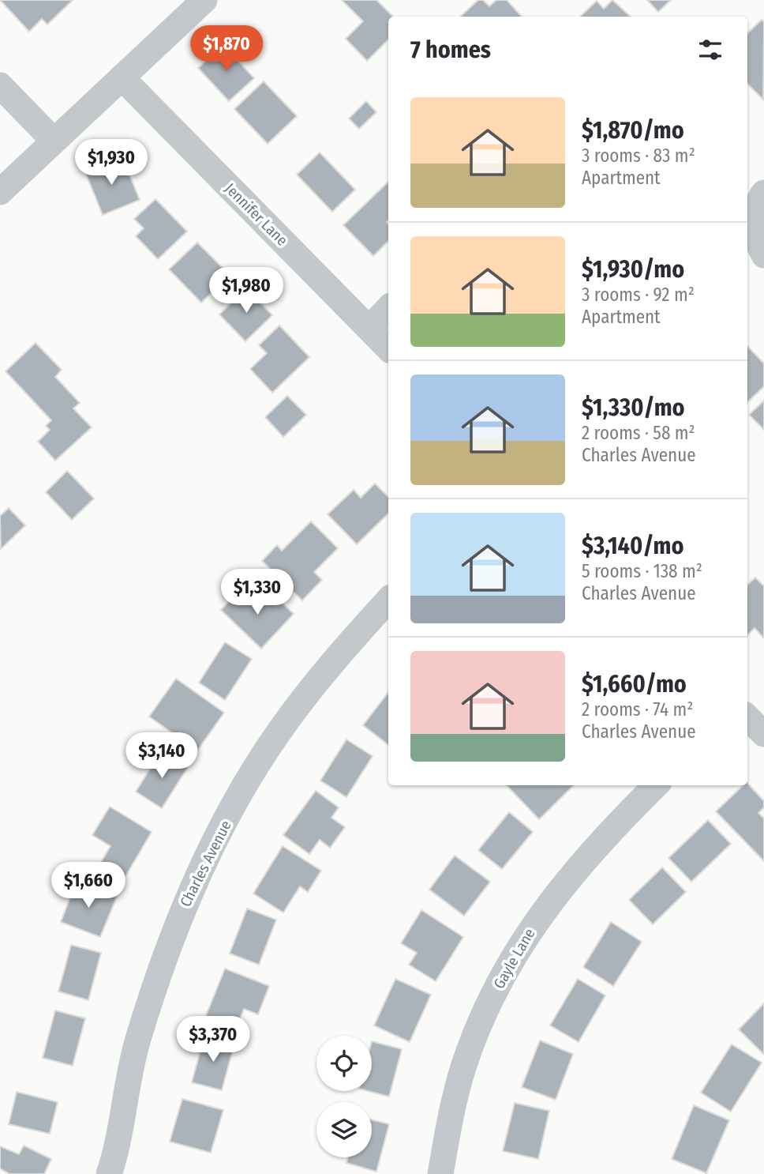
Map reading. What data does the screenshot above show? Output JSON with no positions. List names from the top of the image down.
{
  "streets": {
    "street": ["Jennifer Lane", "Charles Avenue", "Gayle Lane"]
  },
  "page": {
    "heading": "7 homes",
    "price": [
      "$1,870",
      "$1,930",
      "$1,980",
      "$1,330",
      "$3,140",
      "$1,660",
      "$3,370"
    ],
    "list": [
      {
        "name": "$1,870/mo",
        "note": "3 rooms · 83 m² · Apartment"
      },
      {
        "name": "$1,930/mo",
        "note": "3 rooms · 92 m² · Apartment"
      },
      {
        "name": "$1,330/mo",
        "note": "2 rooms · 58 m² · Charles Avenue"
      },
      {
        "name": "$3,140/mo",
        "note": "5 rooms · 138 m² · Charles Avenue"
      },
      {
        "name": "$1,660/mo",
        "note": "2 rooms · 74 m² · Charles Avenue"
      }
    ]
  }
}
